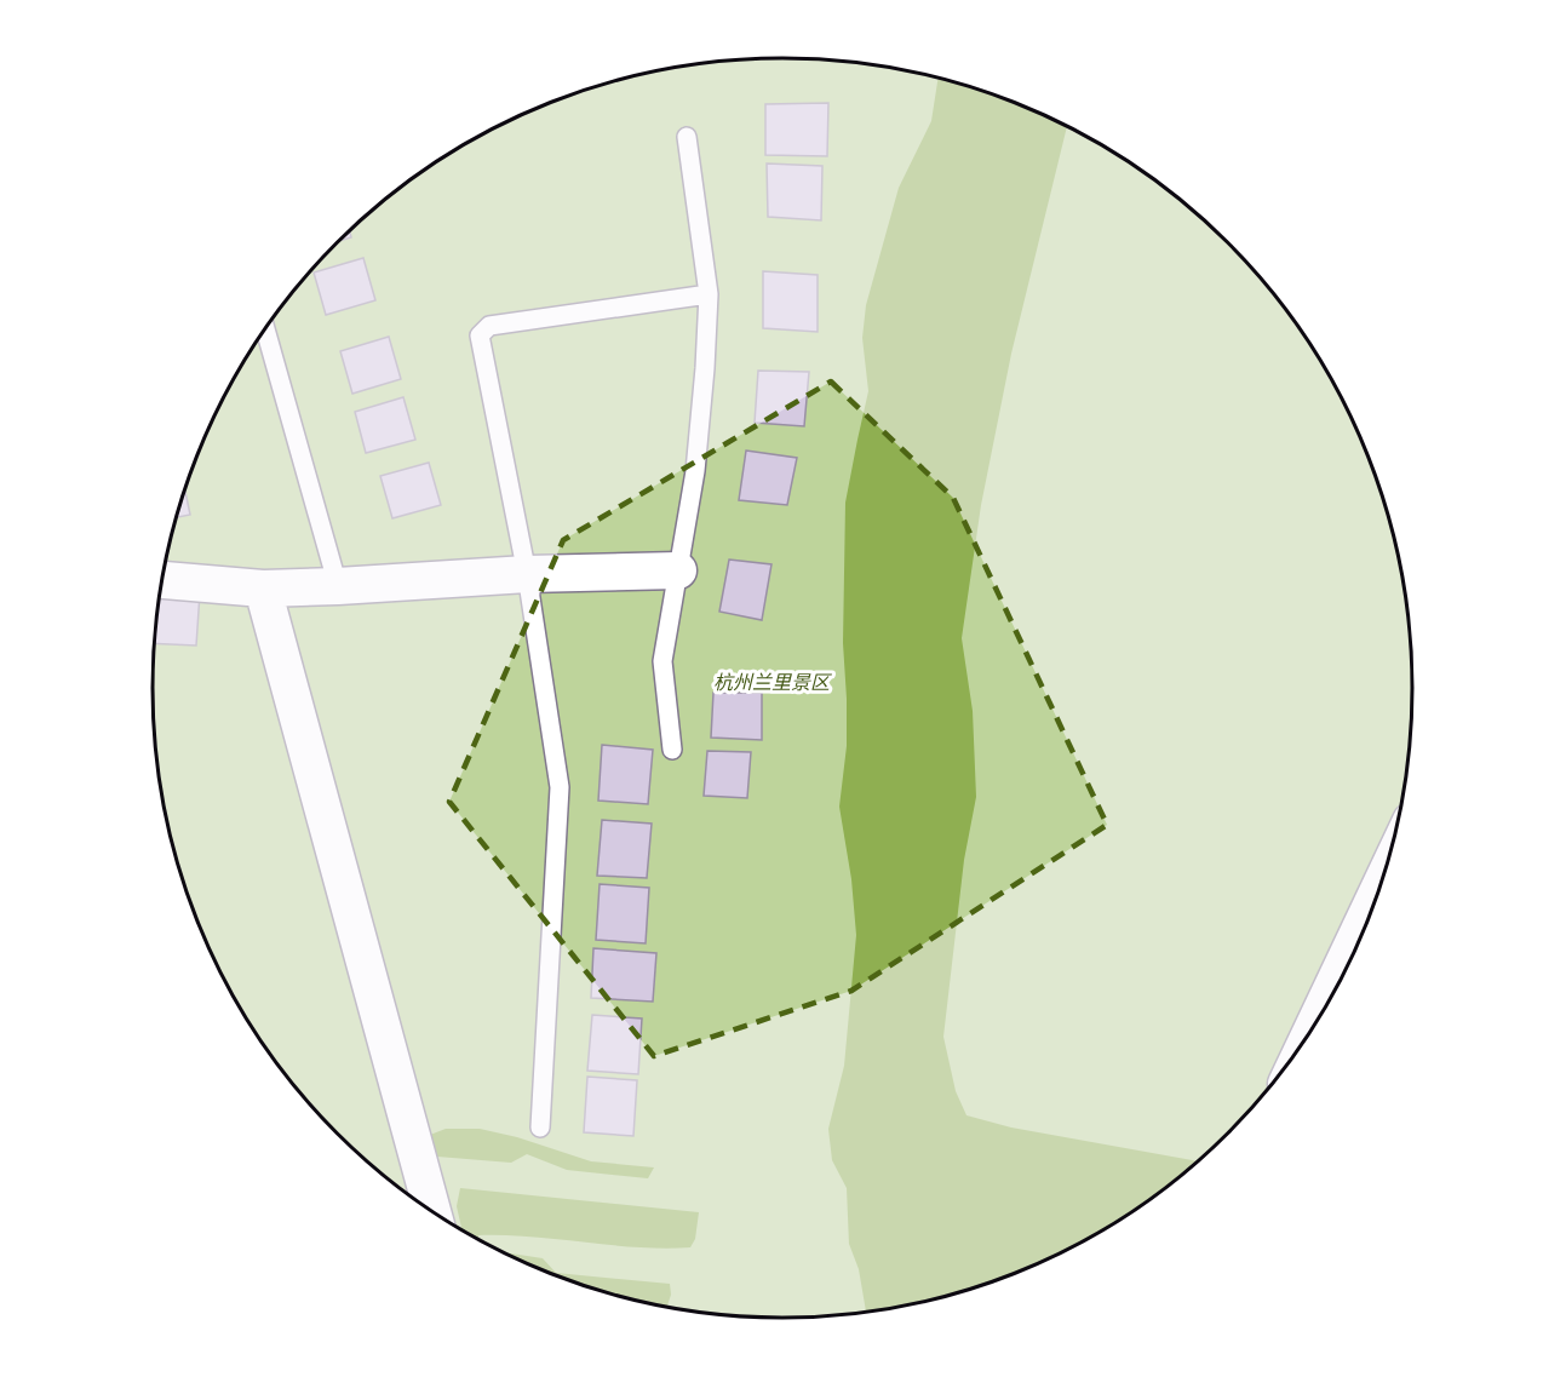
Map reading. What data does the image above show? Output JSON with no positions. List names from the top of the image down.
{
  "parks": ["杭州兰里景区"]
}
